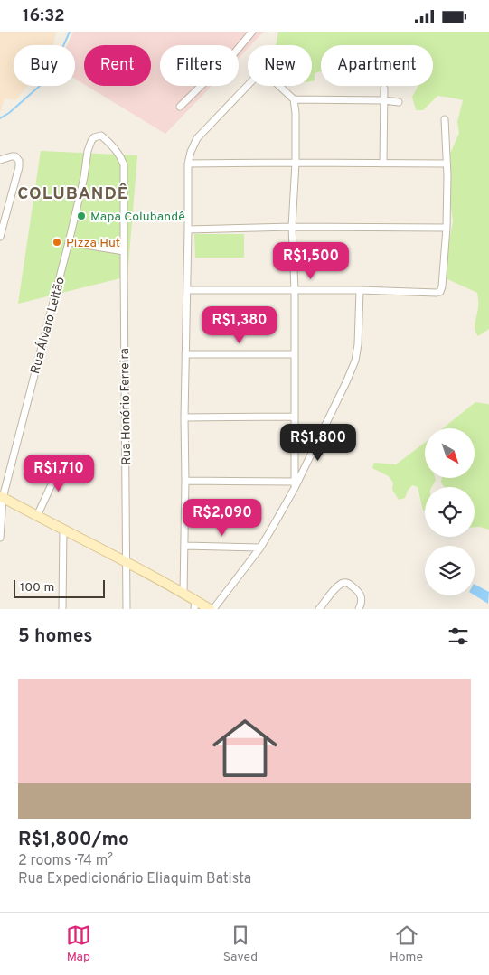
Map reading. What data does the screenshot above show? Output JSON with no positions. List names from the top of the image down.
{
  "streets": {
    "street": ["Rua Álvaro Leitão", "Rua Honório Ferreira"]
  },
  "crossings": [
    ["Rua Álvaro Leitão", "Rua Honório Ferreira"]
  ],
  "districts": ["COLUBANDÊ"],
  "places": ["Mapa Colubandê", "Pizza Hut"],
  "scale_bar": "100 m",
  "north": "bottom right",
  "page": {
    "status": "16:32",
    "chip": [
      "Buy",
      "Rent",
      "Filters",
      "New",
      "Apartment"
    ],
    "price": [
      "R$1,500",
      "R$1,380",
      "R$1,800",
      "R$1,710",
      "R$2,090"
    ],
    "scale": "100 m",
    "heading": "5 homes",
    "list": [
      {
        "name": "R$1,800/mo",
        "note": "2 rooms · 74 m² · Rua Expedicionário Eliaquim Batista"
      }
    ],
    "tabs": ["Map", "Saved", "Home"]
  }
}
